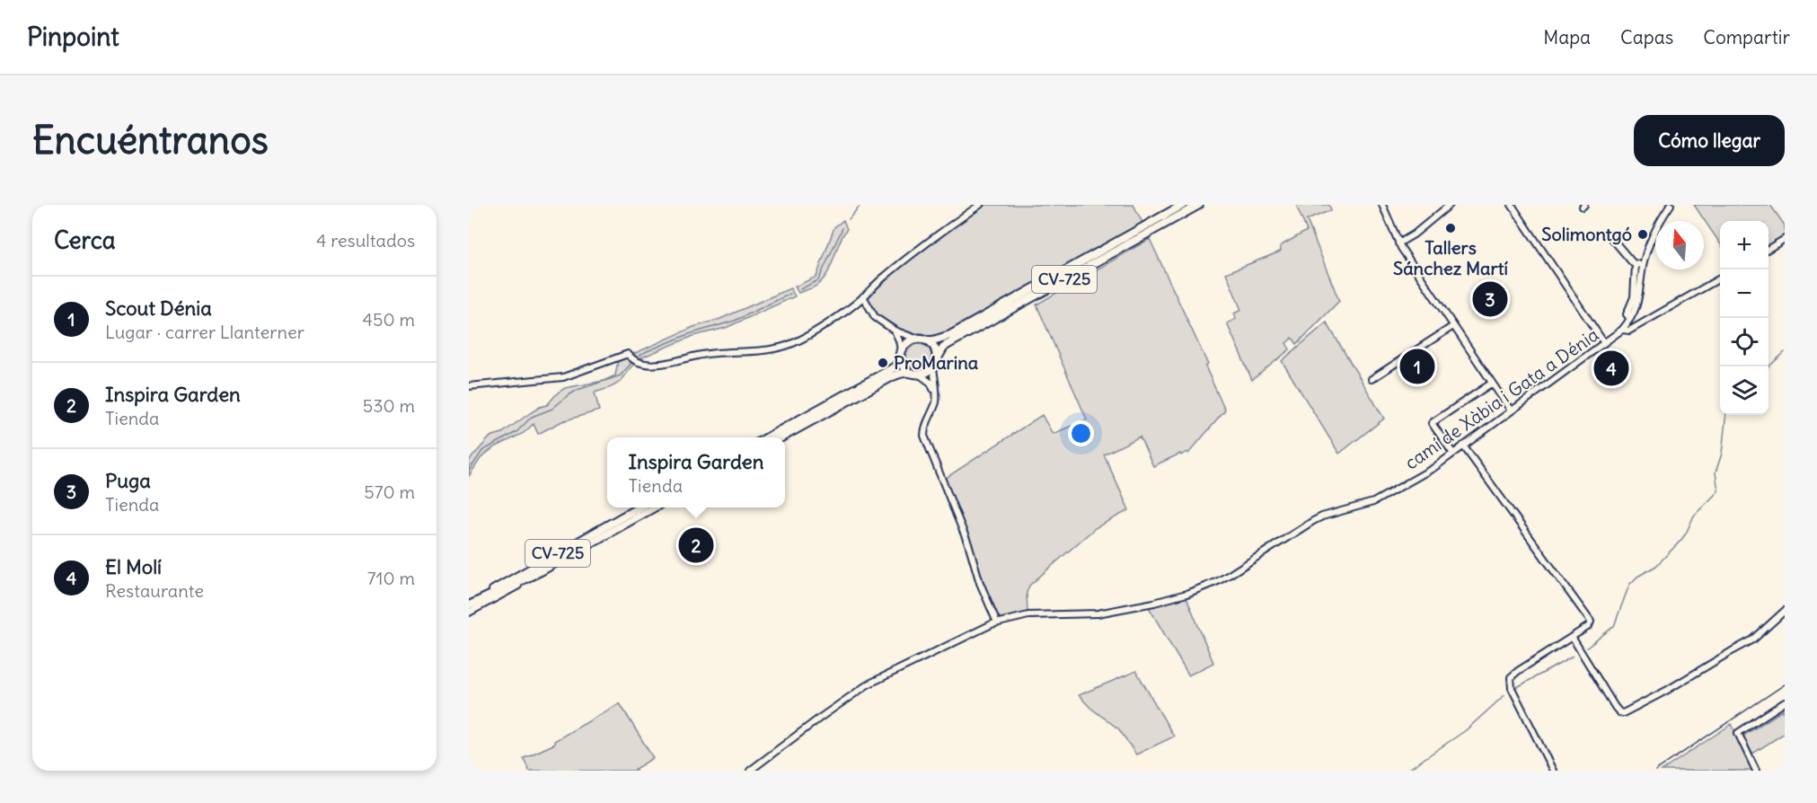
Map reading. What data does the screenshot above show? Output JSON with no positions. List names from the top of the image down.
{
  "streets": {
    "main road": ["CV-725"],
    "street": ["camí de Xàbia i Gata a Dénia"]
  },
  "places": ["Tallers Sánchez Martí", "Solimontgó", "ProMarina"],
  "north": "top",
  "page": {
    "header": "Pinpoint",
    "nav": ["Mapa", "Capas", "Compartir"],
    "buttons": "Cómo llegar",
    "title": "Encuéntranos",
    "heading": ["Cerca", "4 resultados"],
    "map_buttons": ["+", "−"],
    "list": [
      {
        "mark": "1",
        "name": "Scout Dénia",
        "note": "Lugar · carrer Llanterner",
        "value": "450 m"
      },
      {
        "mark": "2",
        "name": "Inspira Garden",
        "note": "Tienda",
        "value": "530 m"
      },
      {
        "mark": "3",
        "name": "Puga",
        "note": "Tienda",
        "value": "570 m"
      },
      {
        "mark": "4",
        "name": "El Molí",
        "note": "Restaurante",
        "value": "710 m"
      }
    ],
    "pins": [
      "3",
      "1",
      "4",
      "2"
    ],
    "popup": ["Inspira Garden", "Tienda"]
  }
}
